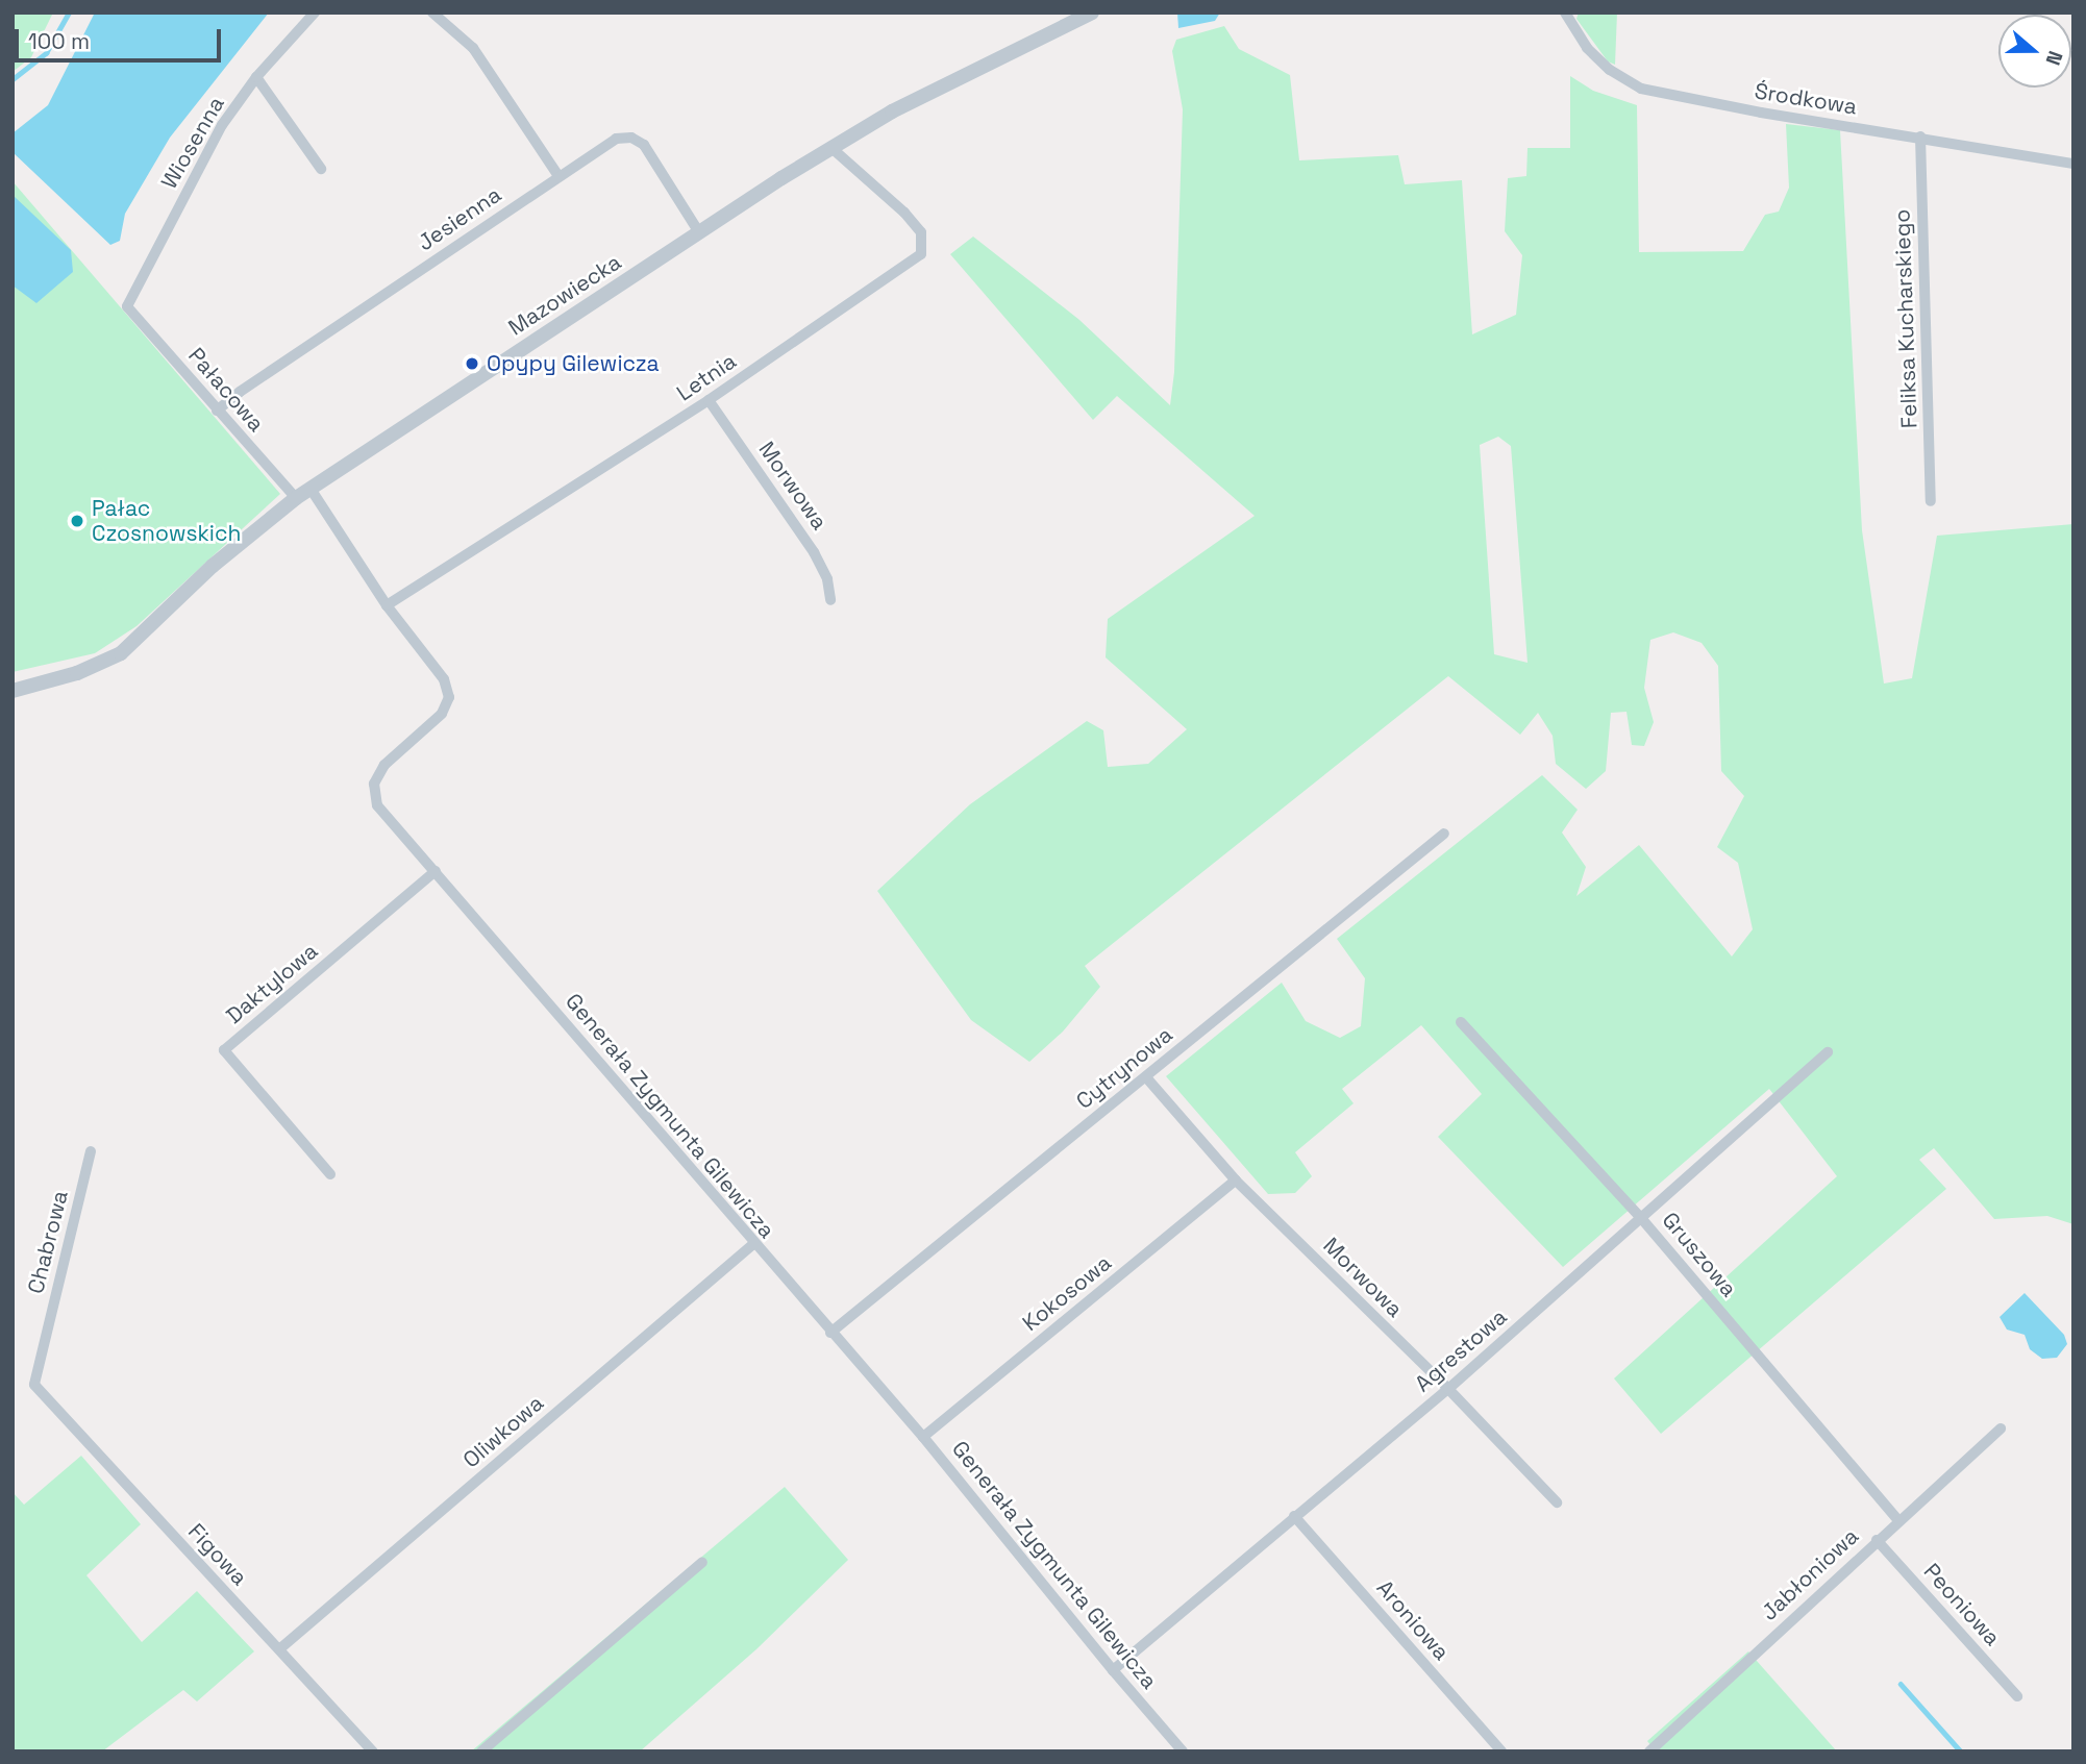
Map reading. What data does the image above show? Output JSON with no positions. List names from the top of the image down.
{
  "streets": {
    "street": [
      "Środkowa",
      "Wiosenna",
      "Jesienna",
      "Mazowiecka",
      "Feliksa Kucharskiego",
      "Letnia",
      "Pałacowa",
      "Morwowa",
      "Daktylowa",
      "Cytrynowa",
      "Generała Zygmunta Gilewicza",
      "Chabrowa",
      "Gruszowa",
      "Kokosowa",
      "Agrestowa",
      "Oliwkowa",
      "Figowa",
      "Jabłoniowa",
      "Peoniowa",
      "Aroniowa"
    ]
  },
  "crossings": [
    ["Środkowa", "Feliksa Kucharskiego"],
    ["Wiosenna", "Pałacowa"],
    ["Jesienna", "Mazowiecka"],
    ["Jesienna", "Pałacowa"],
    ["Mazowiecka", "Letnia"],
    ["Mazowiecka", "Pałacowa"],
    ["Mazowiecka", "Generała Zygmunta Gilewicza"],
    ["Letnia", "Morwowa"],
    ["Letnia", "Generała Zygmunta Gilewicza"],
    ["Morwowa", "Cytrynowa"],
    ["Morwowa", "Kokosowa"],
    ["Morwowa", "Agrestowa"],
    ["Daktylowa", "Generała Zygmunta Gilewicza"],
    ["Cytrynowa", "Generała Zygmunta Gilewicza"],
    ["Generała Zygmunta Gilewicza", "Kokosowa"],
    ["Generała Zygmunta Gilewicza", "Agrestowa"],
    ["Generała Zygmunta Gilewicza", "Oliwkowa"],
    ["Chabrowa", "Figowa"],
    ["Gruszowa", "Agrestowa"],
    ["Gruszowa", "Jabłoniowa"],
    ["Agrestowa", "Aroniowa"],
    ["Oliwkowa", "Figowa"],
    ["Jabłoniowa", "Peoniowa"]
  ],
  "places": ["Opypy Gilewicza", "Pałac Czosnowskich"],
  "scale_bar": "100 m",
  "north": "right"
}
